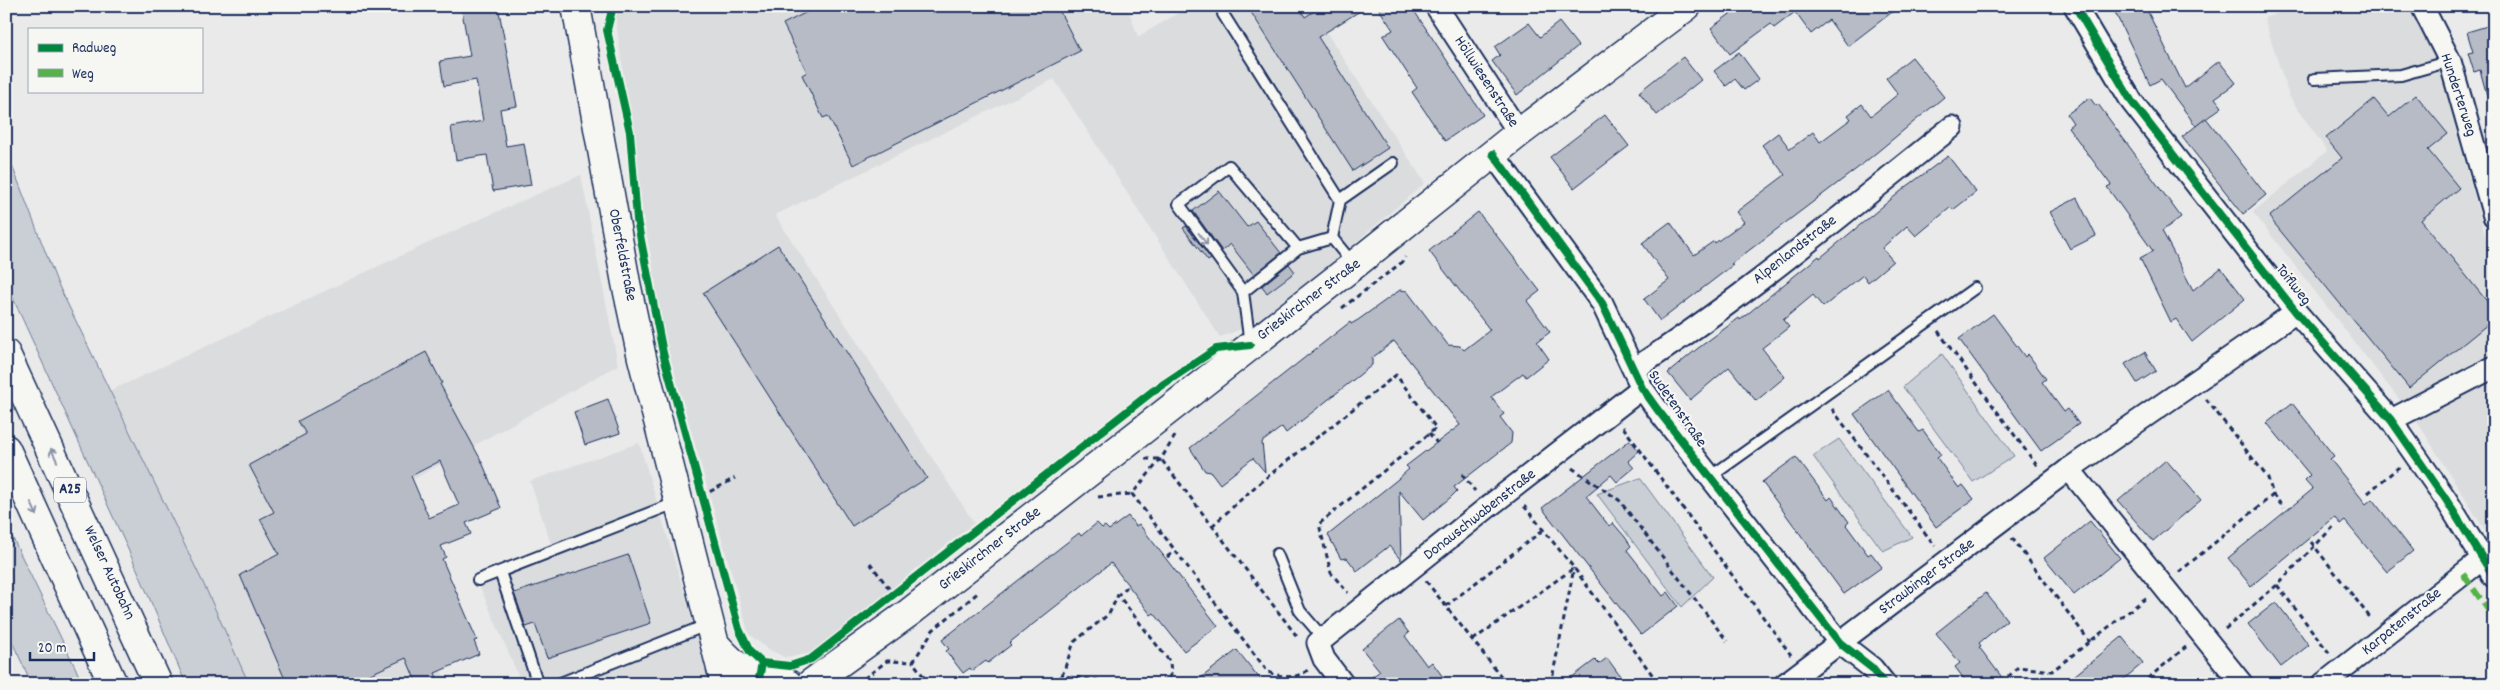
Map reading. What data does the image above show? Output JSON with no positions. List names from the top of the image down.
{
  "streets": {
    "main road": [
      "Oberfeldstraße",
      "Grieskirchner Straße",
      "A25",
      "Welser Autobahn"
    ],
    "street": [
      "Höllwiesenstraße",
      "Hunderterweg",
      "Alpenlandstraße",
      "Toiflweg",
      "Sudetenstraße",
      "Donauschwabenstraße",
      "Straubinger Straße",
      "Karpatenstraße"
    ]
  },
  "crossings": [
    ["Höllwiesenstraße", "Grieskirchner Straße"],
    ["Alpenlandstraße", "Sudetenstraße"],
    ["Alpenlandstraße", "Donauschwabenstraße"],
    ["Toiflweg", "Straubinger Straße"],
    ["Toiflweg", "Karpatenstraße"],
    ["Grieskirchner Straße", "Sudetenstraße"],
    ["Sudetenstraße", "Donauschwabenstraße"],
    ["Sudetenstraße", "Straubinger Straße"]
  ],
  "legend": ["Radweg", "Weg"],
  "scale_bar": "20 m"
}
